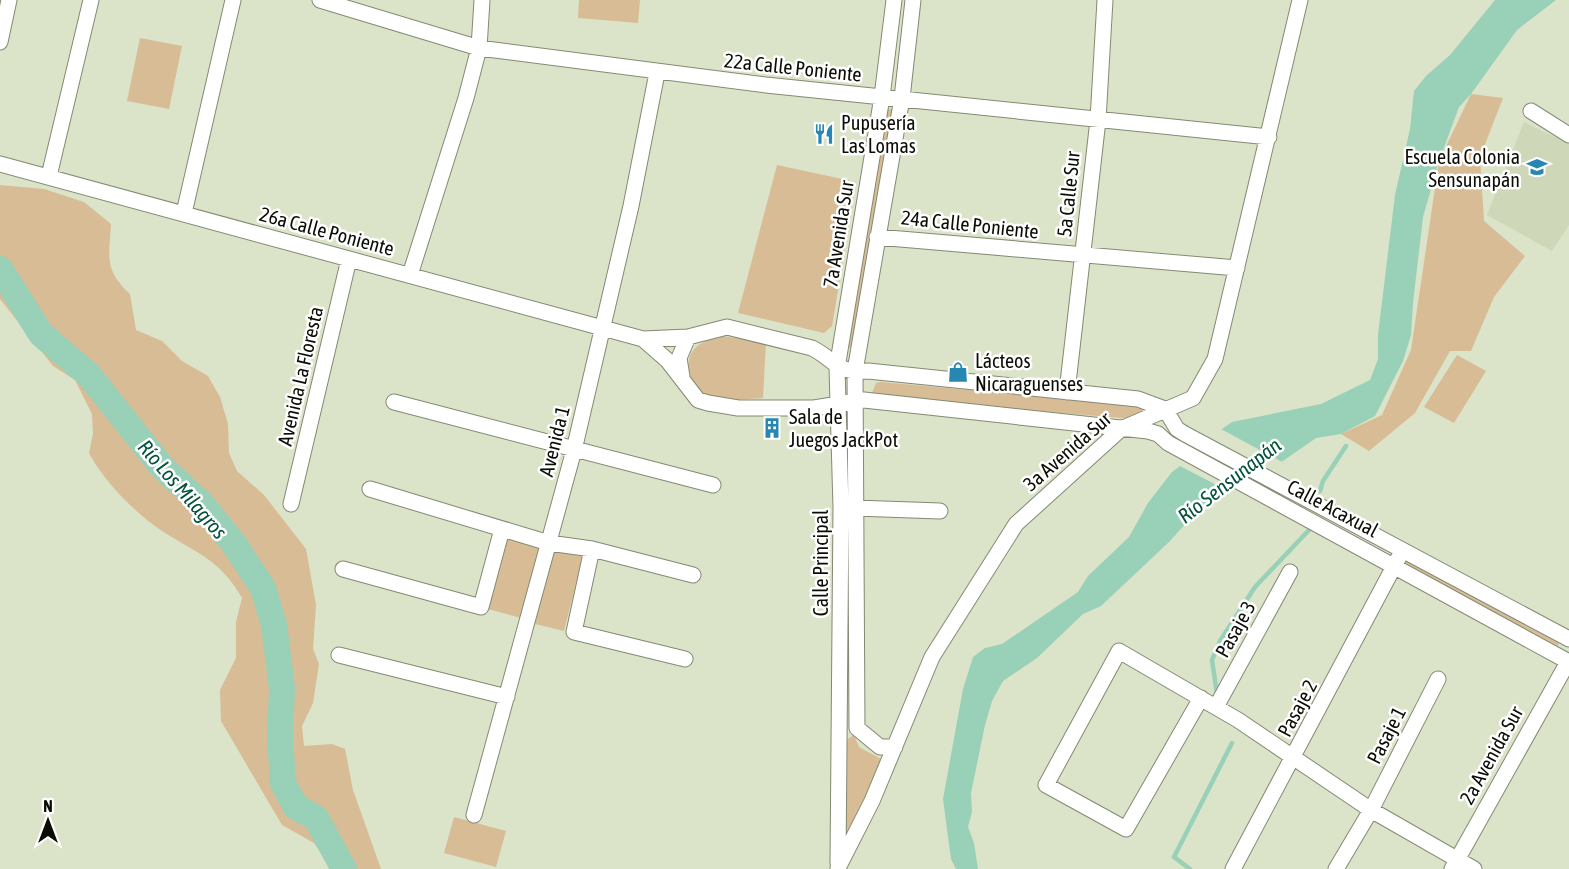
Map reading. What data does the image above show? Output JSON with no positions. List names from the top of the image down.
{
  "streets": {
    "street": [
      "22a Calle Poniente",
      "5a Calle Sur",
      "24a Calle Poniente",
      "26a Calle Poniente",
      "7a Avenida Sur",
      "Avenida La Floresta",
      "Avenida 1",
      "3a Avenida Sur",
      "Calle Acaxual",
      "Calle Principal",
      "Pasaje 3",
      "Pasaje 2",
      "Pasaje 1",
      "2a Avenida Sur"
    ]
  },
  "crossings": [
    ["22a Calle Poniente", "5a Calle Sur"],
    ["22a Calle Poniente", "7a Avenida Sur"],
    ["22a Calle Poniente", "Avenida 1"],
    ["22a Calle Poniente", "3a Avenida Sur"],
    ["5a Calle Sur", "24a Calle Poniente"],
    ["5a Calle Sur", "26a Calle Poniente"],
    ["24a Calle Poniente", "7a Avenida Sur"],
    ["24a Calle Poniente", "3a Avenida Sur"],
    ["26a Calle Poniente", "7a Avenida Sur"],
    ["26a Calle Poniente", "Avenida La Floresta"],
    ["26a Calle Poniente", "Avenida 1"],
    ["26a Calle Poniente", "3a Avenida Sur"],
    ["26a Calle Poniente", "Calle Acaxual"],
    ["26a Calle Poniente", "Calle Principal"],
    ["7a Avenida Sur", "Calle Principal"],
    ["3a Avenida Sur", "Calle Acaxual"],
    ["3a Avenida Sur", "Calle Principal"],
    ["Calle Acaxual", "Pasaje 2"],
    ["Calle Acaxual", "2a Avenida Sur"]
  ],
  "water": ["Río Sensunapán", "Río Los Milagros"],
  "places": {
    "restaurant": ["Pupusería Las Lomas"],
    "school or university": ["Escuela Colonia Sensunapán"],
    "shop": ["Lácteos Nicaraguenses"],
    "building": ["Sala de Juegos JackPot"]
  },
  "north": "top"
}
